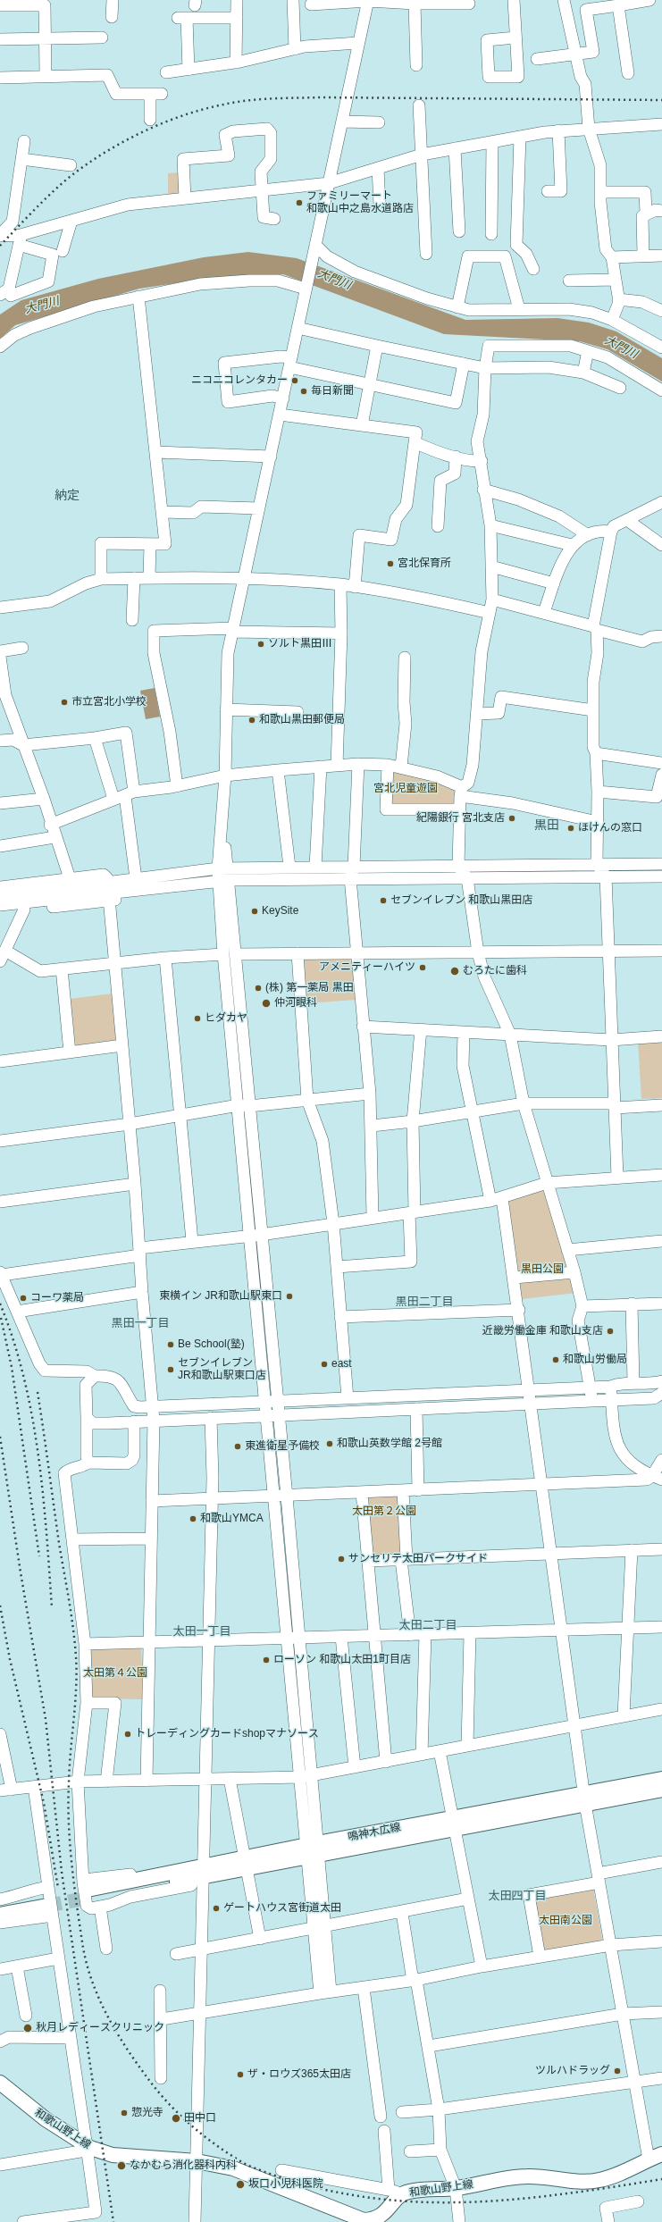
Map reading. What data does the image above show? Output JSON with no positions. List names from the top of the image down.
{
  "streets": {
    "main road": ["鳴神木広線", "和歌山野上線"]
  },
  "districts": [
    "納定",
    "黒田",
    "黒田二丁目",
    "黒田一丁目",
    "太田二丁目",
    "太田一丁目",
    "太田四丁目"
  ],
  "water": ["大門川"],
  "parks": [
    "宮北児童遊園",
    "黒田公園",
    "太田第２公園",
    "太田第４公園",
    "太田南公園"
  ],
  "places": [
    "ファミリーマート 和歌山中之島水道路店",
    "ニコニコレンタカー",
    "毎日新聞",
    "宮北保育所",
    "ソルト黒田Ⅲ",
    "市立宮北小学校",
    "和歌山黒田郵便局",
    "紀陽銀行 宮北支店",
    "ほけんの窓口",
    "セブンイレブン 和歌山黒田店",
    "KeySite",
    "アメニティーハイツ",
    "むろたに歯科",
    "(株) 第一薬局 黒田",
    "仲河眼科",
    "ヒダカヤ",
    "東横イン JR和歌山駅東口",
    "コーワ薬局",
    "近畿労働金庫 和歌山支店",
    "Be School(塾)",
    "和歌山労働局",
    "east",
    "セブンイレブン JR和歌山駅東口店",
    "和歌山英数学館 2号館",
    "東進衛星予備校",
    "和歌山YMCA",
    "サンセリテ太田パークサイド",
    "ローソン 和歌山太田1町目店",
    "トレーディングカードshopマナソース",
    "ゲートハウス宮街道太田",
    "秋月レディースクリニック",
    "ツルハドラッグ",
    "ザ・ロウズ365太田店",
    "惣光寺",
    "田中口",
    "なかむら消化器科内科",
    "坂口小児科医院"
  ]
}
